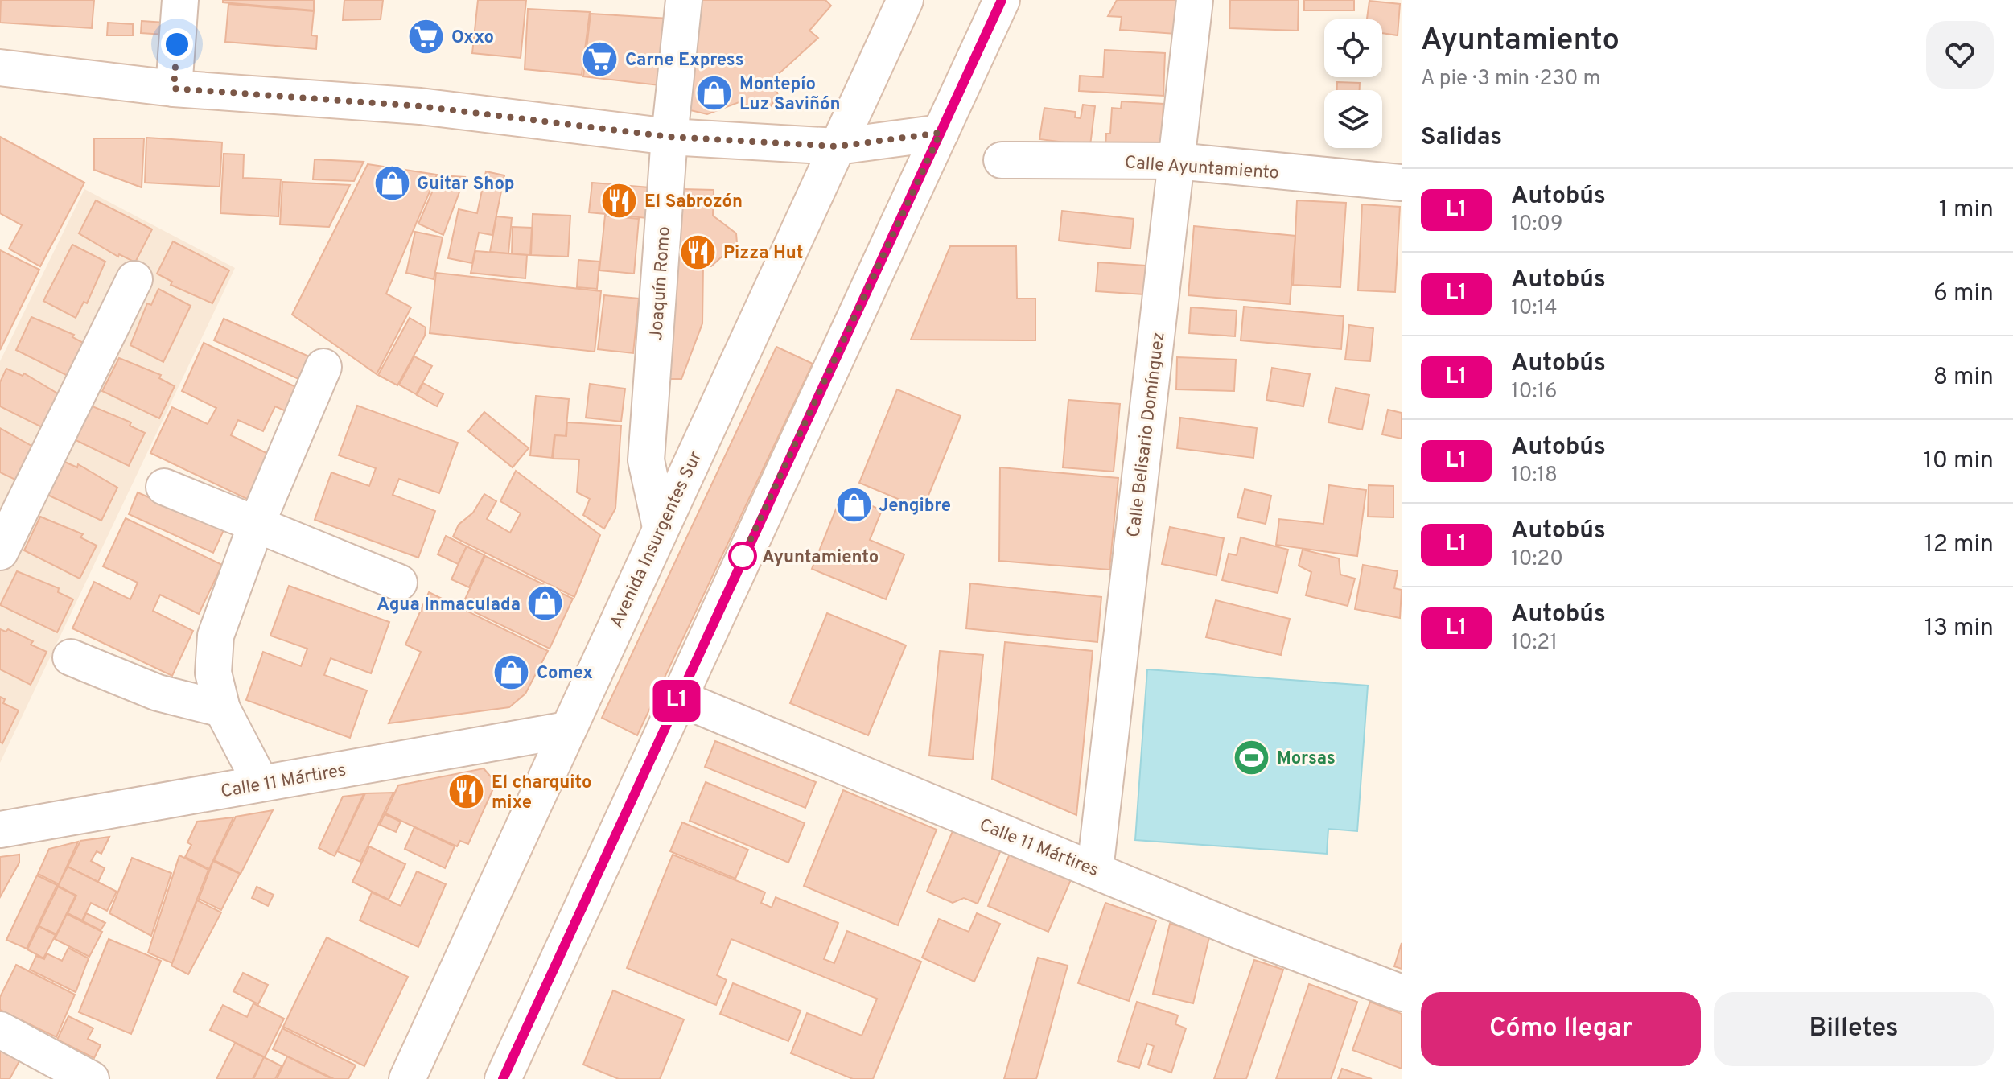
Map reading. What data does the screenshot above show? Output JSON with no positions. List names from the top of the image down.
{
  "streets": {
    "street": [
      "Calle Ayuntamiento",
      "Joaquín Romo",
      "Calle Belisario Domínguez",
      "Avenida Insurgentes Sur",
      "Calle 11 Mártires"
    ]
  },
  "crossings": [
    ["Calle Ayuntamiento", "Calle Belisario Domínguez"],
    ["Joaquín Romo", "Avenida Insurgentes Sur"],
    ["Calle Belisario Domínguez", "Calle 11 Mártires"],
    ["Avenida Insurgentes Sur", "Calle 11 Mártires"]
  ],
  "places": {
    "supermarket": ["Oxxo", "Carne Express"],
    "shop": [
      "Montepío Luz Saviñón",
      "Guitar Shop",
      "Jengibre",
      "Agua Inmaculada",
      "Comex"
    ],
    "restaurant": ["El Sabrozón", "Pizza Hut", "El charquito mixe"],
    "other": ["Ayuntamiento"],
    "sports": ["Morsas"]
  },
  "lines": ["bus line L1"],
  "page": {
    "on_map": "L1",
    "heading": [
      ["Ayuntamiento", "A pie · 3 min · 230 m"],
      "Salidas"
    ],
    "list": [
      {
        "mark": "L1",
        "name": "Autobús",
        "note": "10:09",
        "value": "1 min"
      },
      {
        "mark": "L1",
        "name": "Autobús",
        "note": "10:14",
        "value": "6 min"
      },
      {
        "mark": "L1",
        "name": "Autobús",
        "note": "10:16",
        "value": "8 min"
      },
      {
        "mark": "L1",
        "name": "Autobús",
        "note": "10:18",
        "value": "10 min"
      },
      {
        "mark": "L1",
        "name": "Autobús",
        "note": "10:20",
        "value": "12 min"
      },
      {
        "mark": "L1",
        "name": "Autobús",
        "note": "10:21",
        "value": "13 min"
      }
    ],
    "buttons": ["Cómo llegar", "Billetes"]
  }
}
